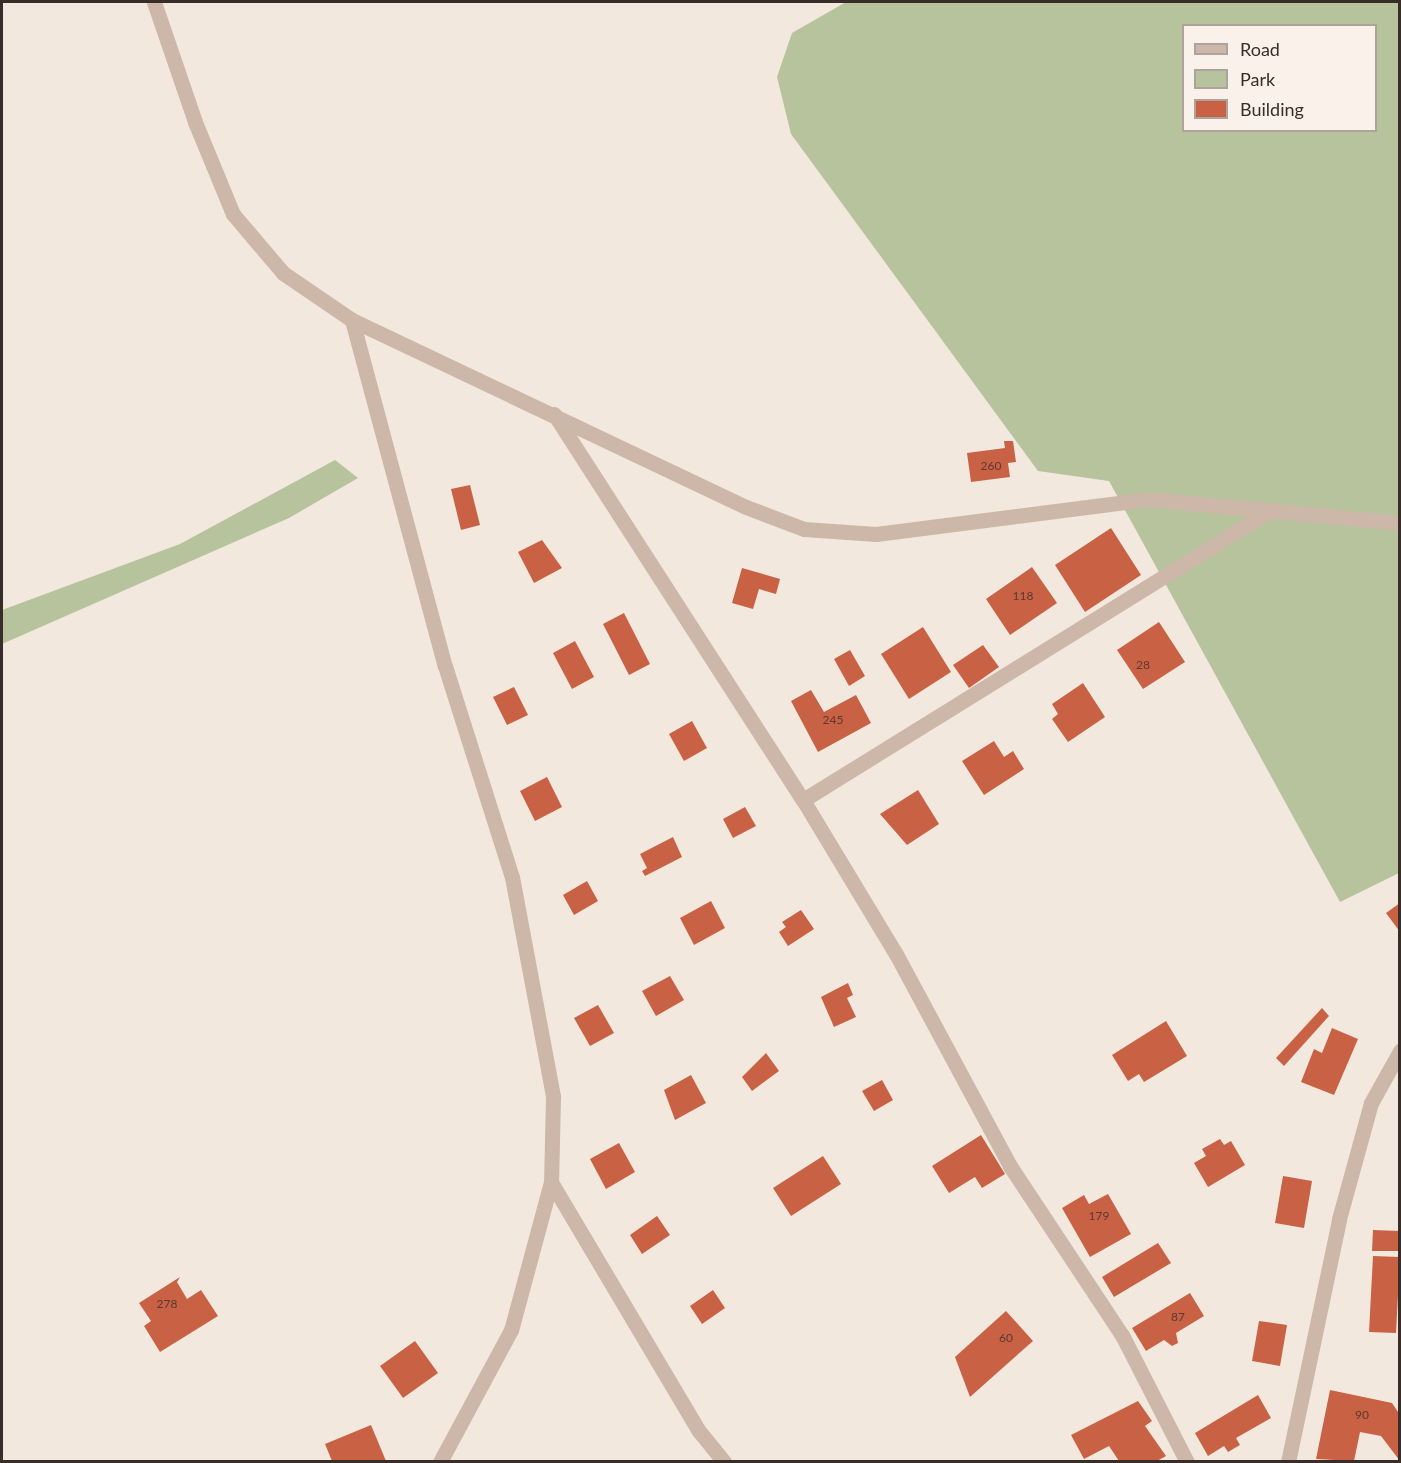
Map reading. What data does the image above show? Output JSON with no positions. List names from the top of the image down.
{
  "house_numbers": [
    "260",
    "118",
    "28",
    "245",
    "179",
    "278",
    "87",
    "60",
    "90"
  ],
  "legend": ["Road", "Park", "Building"]
}
